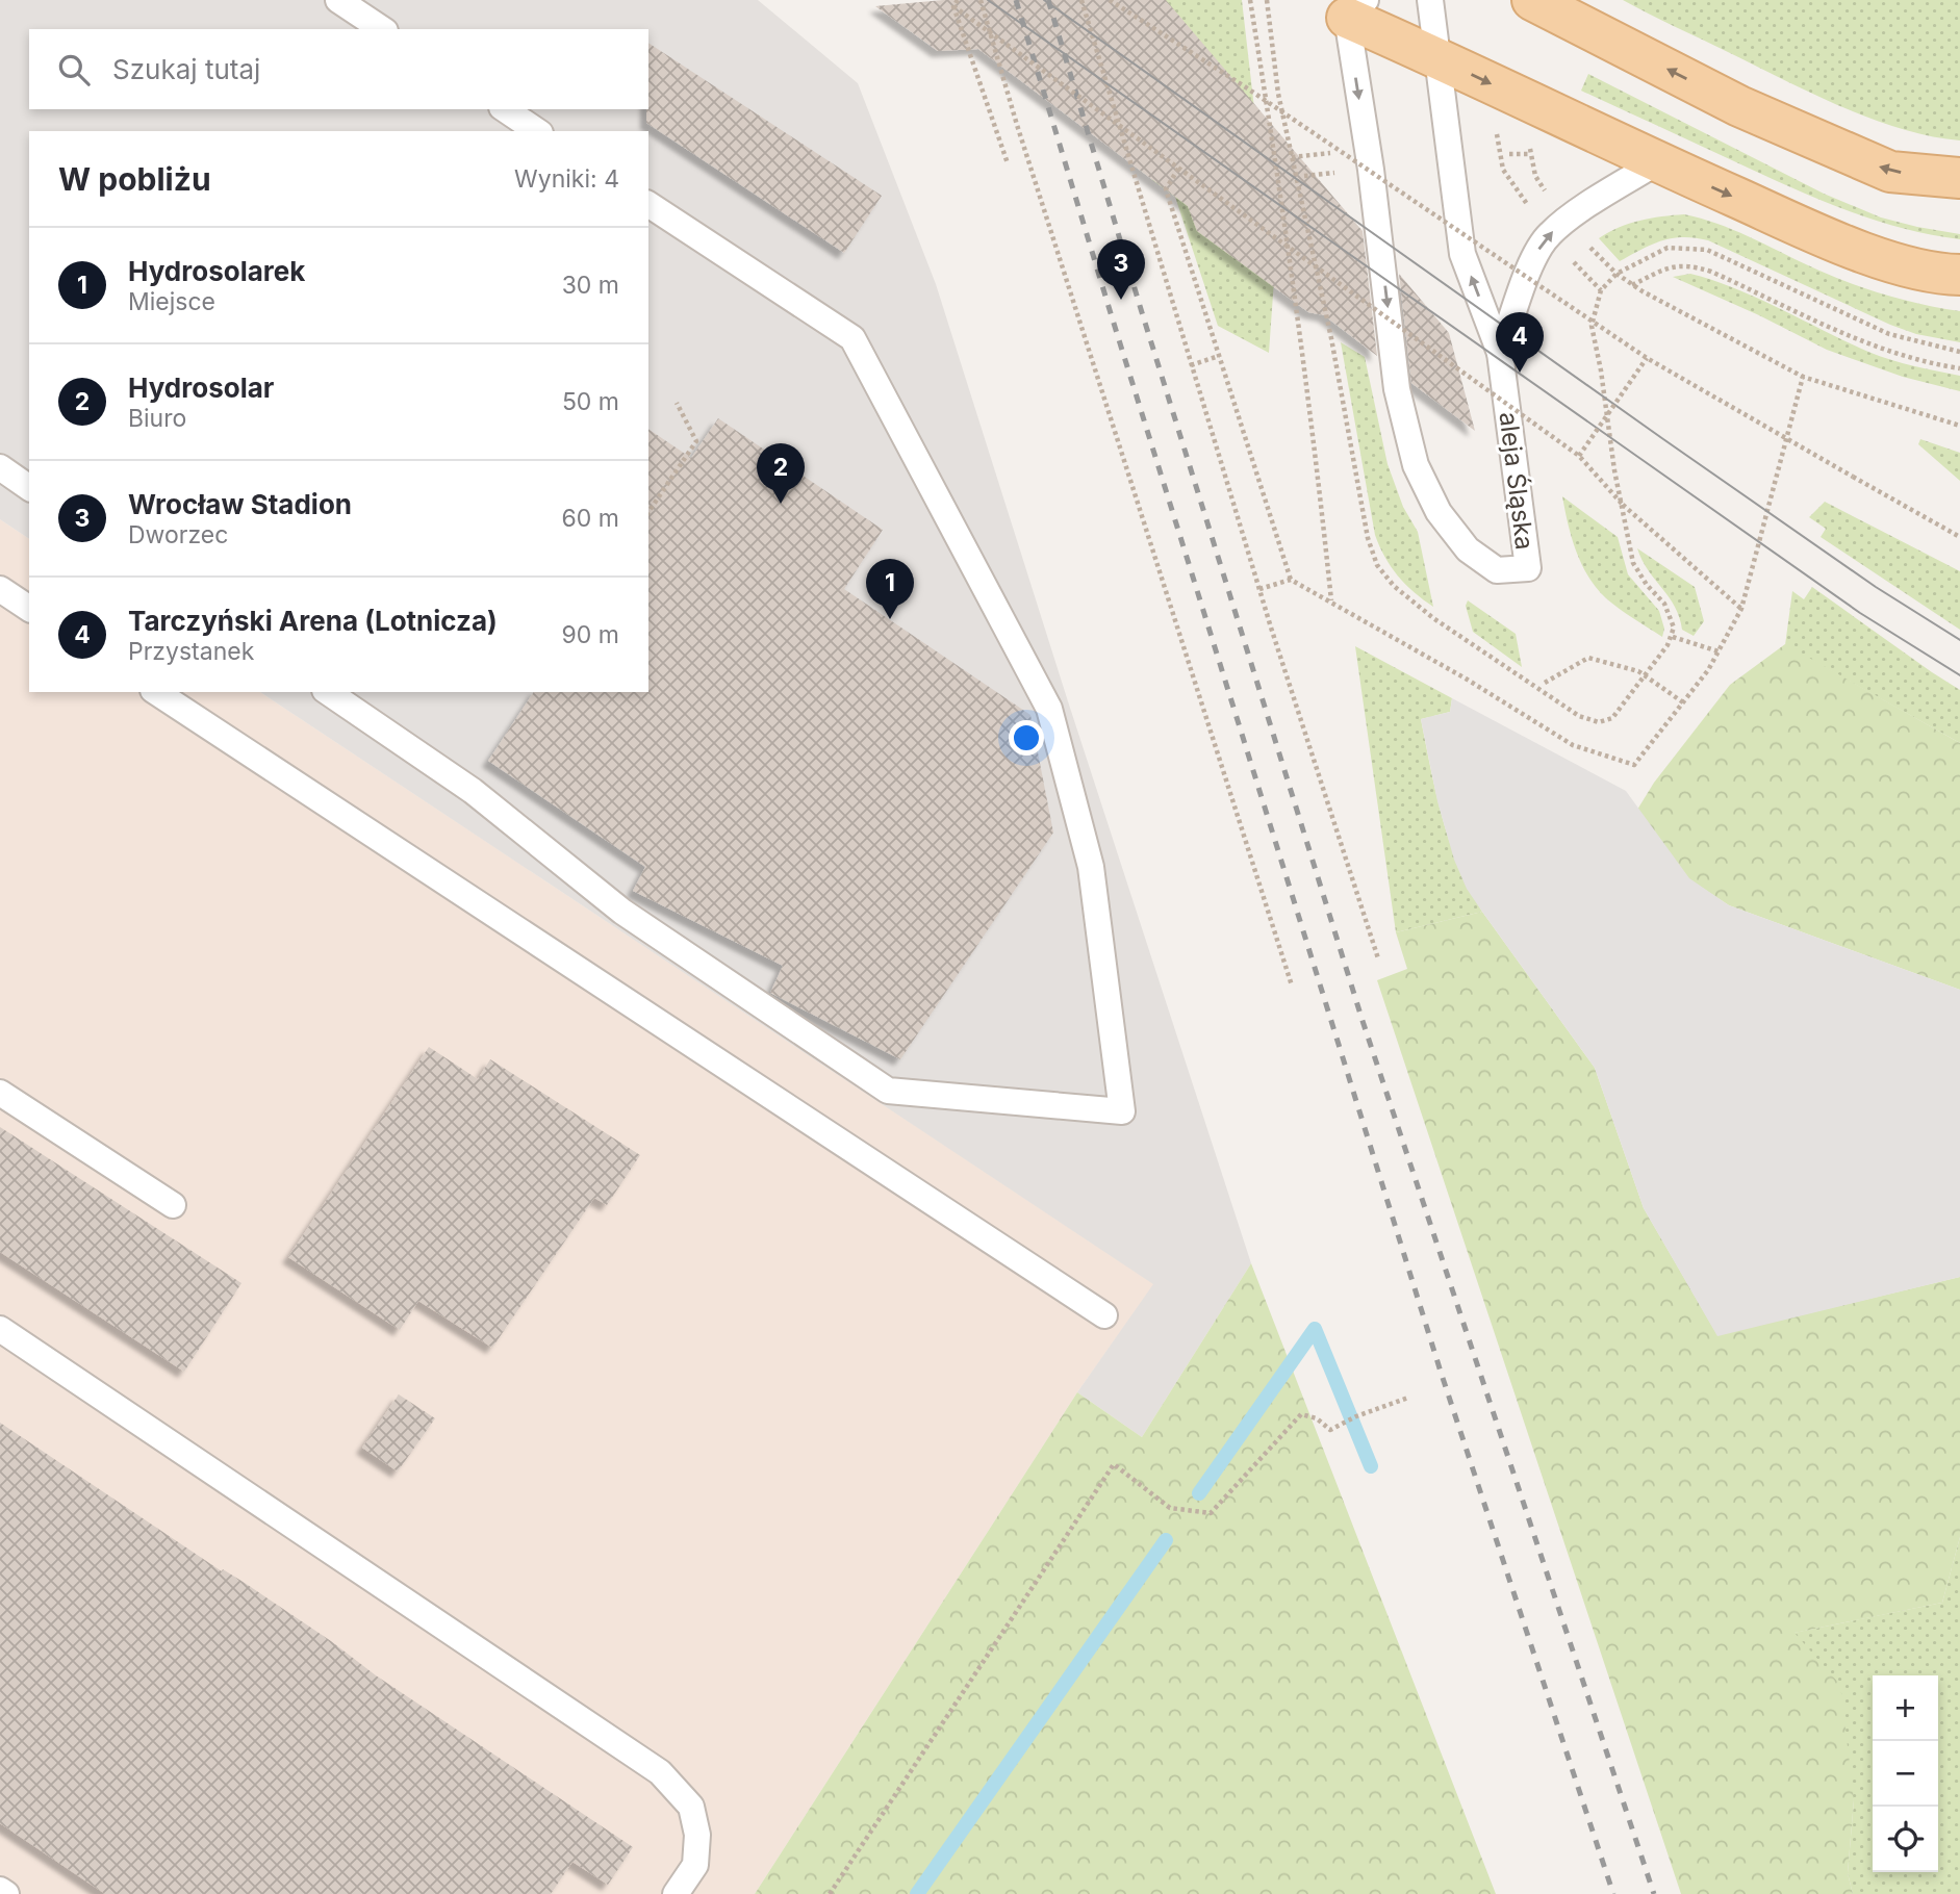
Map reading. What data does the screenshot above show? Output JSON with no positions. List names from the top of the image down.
{
  "streets": {
    "lane": ["aleja Śląska"]
  },
  "page": {
    "search": "Szukaj tutaj",
    "heading": ["W pobliżu", "Wyniki: 4"],
    "list": [
      {
        "mark": "1",
        "name": "Hydrosolarek",
        "note": "Miejsce",
        "value": "30 m"
      },
      {
        "mark": "2",
        "name": "Hydrosolar",
        "note": "Biuro",
        "value": "50 m"
      },
      {
        "mark": "3",
        "name": "Wrocław Stadion",
        "note": "Dworzec",
        "value": "60 m"
      },
      {
        "mark": "4",
        "name": "Tarczyński Arena (Lotnicza)",
        "note": "Przystanek",
        "value": "90 m"
      }
    ],
    "pins": [
      "3",
      "4",
      "2",
      "1"
    ],
    "map_buttons": ["+", "−"]
  }
}
